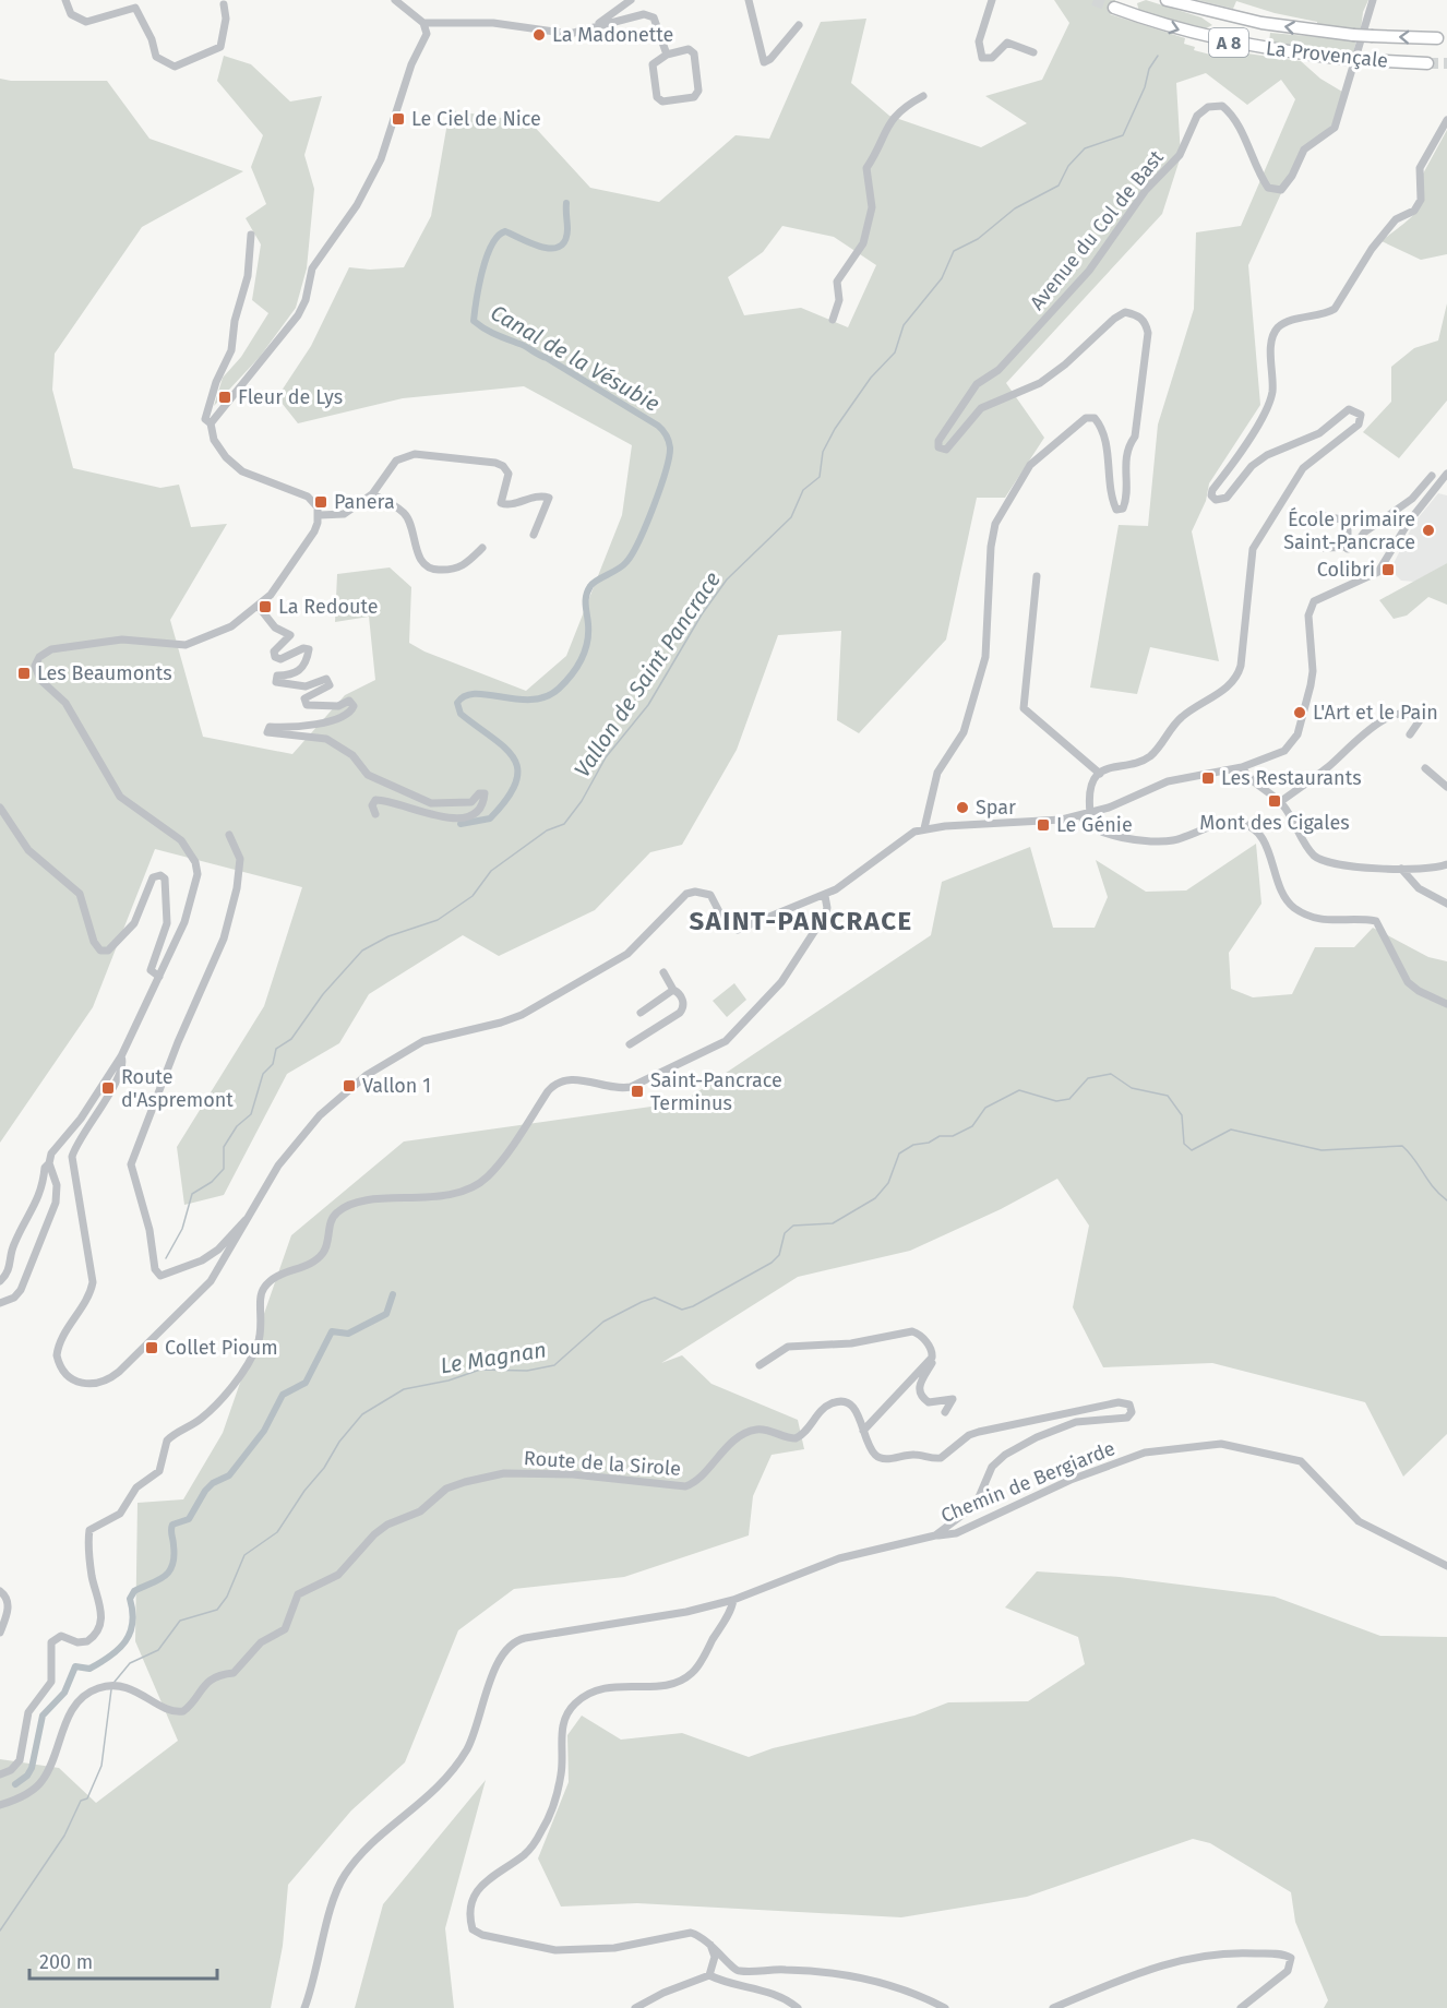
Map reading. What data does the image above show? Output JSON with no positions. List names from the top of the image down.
{
  "streets": {
    "highway": ["A 8", "La Provençale"],
    "street": ["Avenue du Col de Bast", "Route de la Sirole", "Chemin de Bergiarde"]
  },
  "crossings": [
    ["Route de la Sirole", "Chemin de Bergiarde"]
  ],
  "districts": ["SAINT-PANCRACE"],
  "water": ["Canal de la Vésubie", "Vallon de Saint Pancrace", "Le Magnan"],
  "places": {
    "other": [
      "La Madonette",
      "École primaire Saint-Pancrace",
      "L'Art et le Pain",
      "Spar"
    ],
    "transit": [
      "Le Ciel de Nice",
      "Fleur de Lys",
      "Panera",
      "Colibri",
      "La Redoute",
      "Les Beaumonts",
      "Les Restaurants",
      "Mont des Cigales",
      "Le Génie",
      "Vallon 1",
      "Route d'Aspremont",
      "Saint-Pancrace Terminus",
      "Collet Pioum"
    ]
  },
  "scale_bar": "200 m"
}
